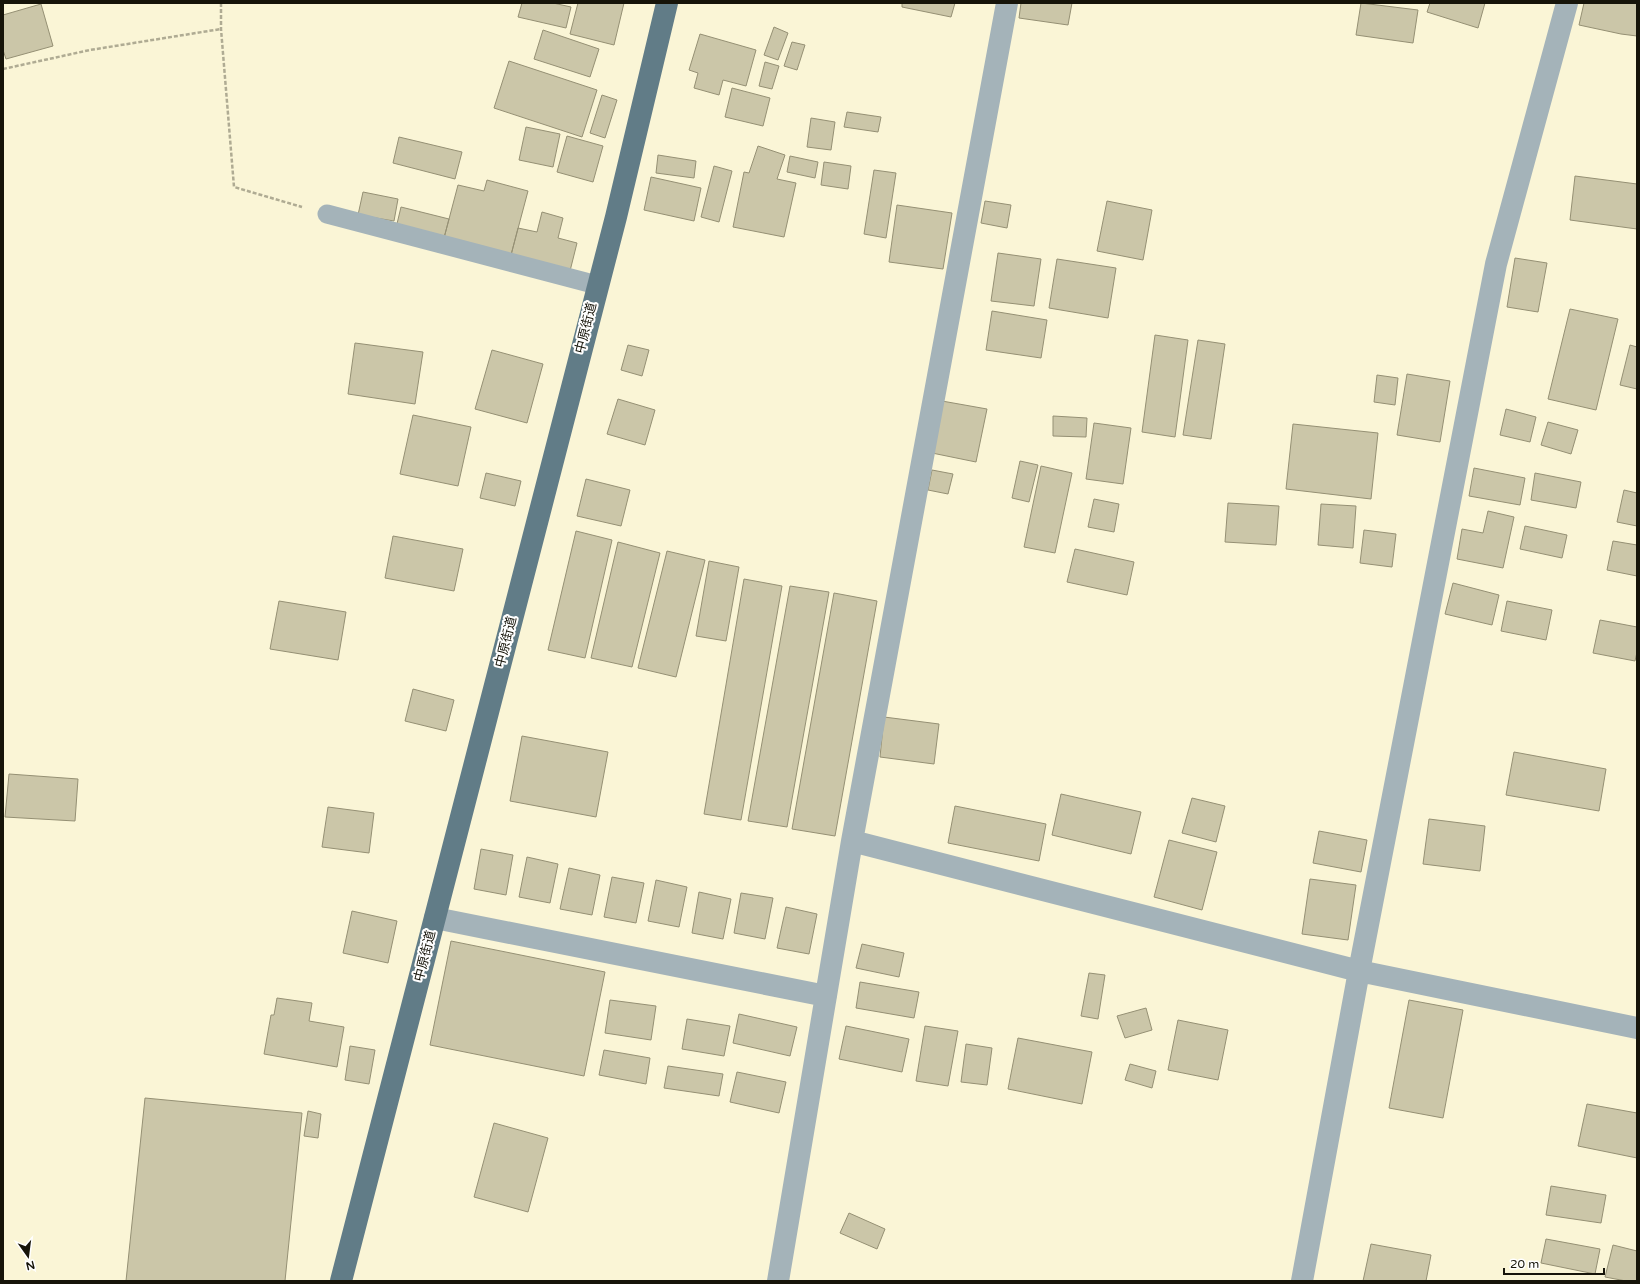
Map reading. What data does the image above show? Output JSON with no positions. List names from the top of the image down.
{
  "streets": {
    "main road": ["中原街道"]
  },
  "scale_bar": "20 m",
  "north": "bottom"
}
